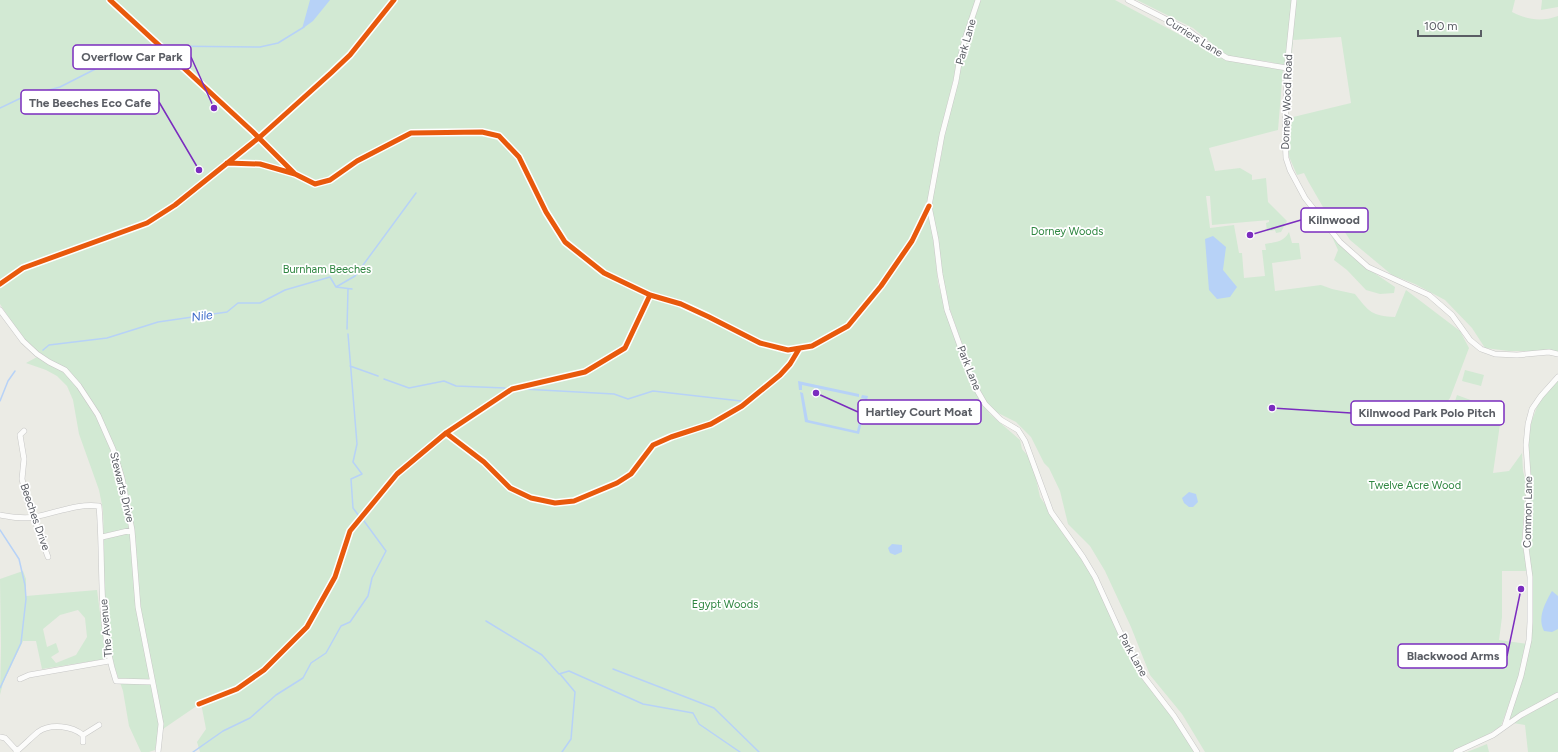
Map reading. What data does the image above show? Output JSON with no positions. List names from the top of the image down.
{
  "streets": {
    "street": [
      "Curriers Lane",
      "Park Lane",
      "Dorney Wood Road",
      "Stewarts Drive",
      "Common Lane",
      "Beeches Drive",
      "The Avenue"
    ]
  },
  "crossings": [
    ["Curriers Lane", "Dorney Wood Road"],
    ["Stewarts Drive", "The Avenue"],
    ["Beeches Drive", "The Avenue"]
  ],
  "water": ["Nile"],
  "parks": [
    "Dorney Woods",
    "Burnham Beeches",
    "Twelve Acre Wood",
    "Egypt Woods"
  ],
  "places": [
    "Overflow Car Park",
    "The Beeches Eco Cafe",
    "Kilnwood",
    "Hartley Court Moat",
    "Kilnwood Park Polo Pitch",
    "Blackwood Arms"
  ],
  "scale_bar": "100 m"
}
